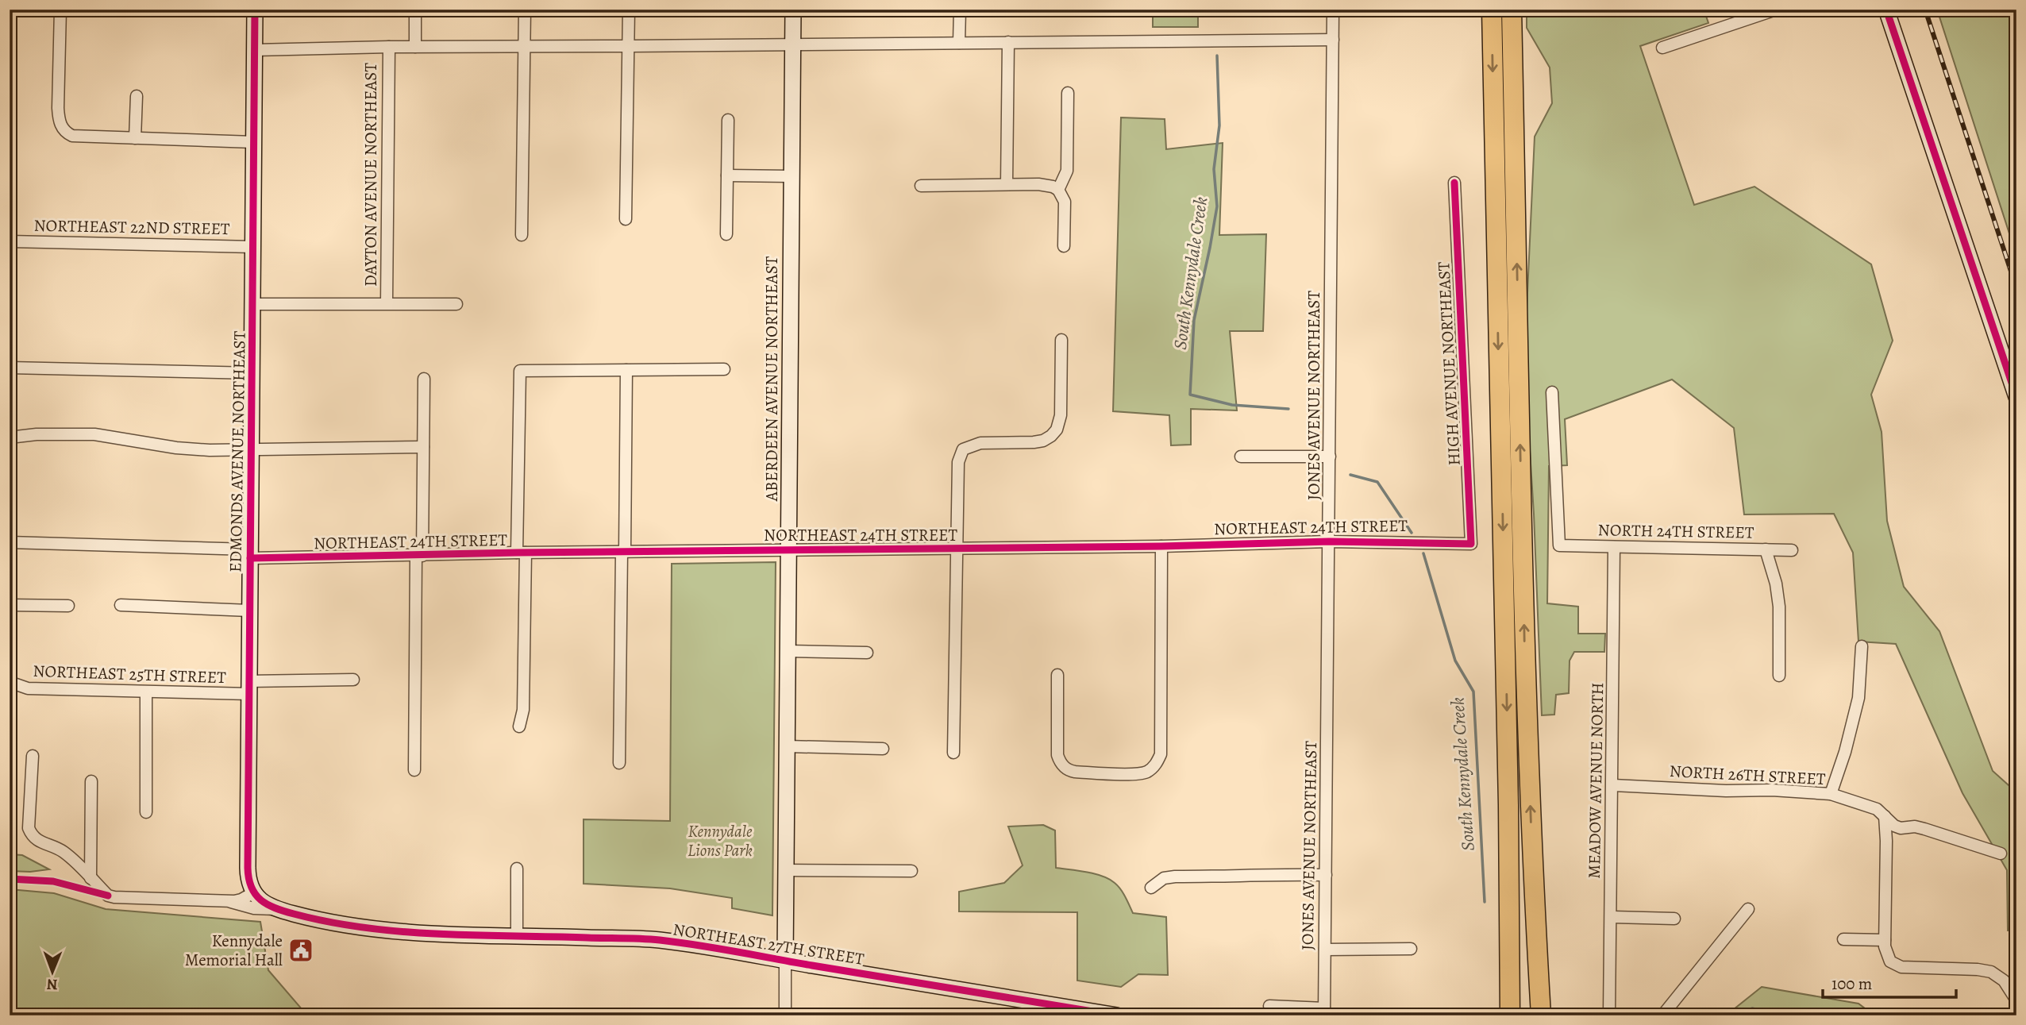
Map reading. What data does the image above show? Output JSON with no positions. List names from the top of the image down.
{
  "streets": {
    "street": [
      "DAYTON AVENUE NORTHEAST",
      "NORTHEAST 22ND STREET",
      "HIGH AVENUE NORTHEAST",
      "ABERDEEN AVENUE NORTHEAST",
      "JONES AVENUE NORTHEAST",
      "EDMONDS AVENUE NORTHEAST",
      "NORTHEAST 24TH STREET",
      "NORTH 24TH STREET",
      "NORTHEAST 25TH STREET",
      "NORTH 26TH STREET",
      "MEADOW AVENUE NORTH",
      "NORTHEAST 27TH STREET"
    ]
  },
  "crossings": [
    ["NORTHEAST 22ND STREET", "EDMONDS AVENUE NORTHEAST"],
    ["HIGH AVENUE NORTHEAST", "NORTHEAST 24TH STREET"],
    ["ABERDEEN AVENUE NORTHEAST", "NORTHEAST 24TH STREET"],
    ["ABERDEEN AVENUE NORTHEAST", "NORTHEAST 27TH STREET"],
    ["JONES AVENUE NORTHEAST", "NORTHEAST 24TH STREET"],
    ["EDMONDS AVENUE NORTHEAST", "NORTHEAST 24TH STREET"],
    ["EDMONDS AVENUE NORTHEAST", "NORTHEAST 25TH STREET"],
    ["EDMONDS AVENUE NORTHEAST", "NORTHEAST 27TH STREET"],
    ["NORTH 24TH STREET", "MEADOW AVENUE NORTH"],
    ["NORTH 26TH STREET", "MEADOW AVENUE NORTH"]
  ],
  "water": ["South Kennydale Creek"],
  "parks": ["Kennydale Lions Park"],
  "places": {
    "public building": ["Kennydale Memorial Hall"]
  },
  "scale_bar": "100 m",
  "north": "bottom"
}
